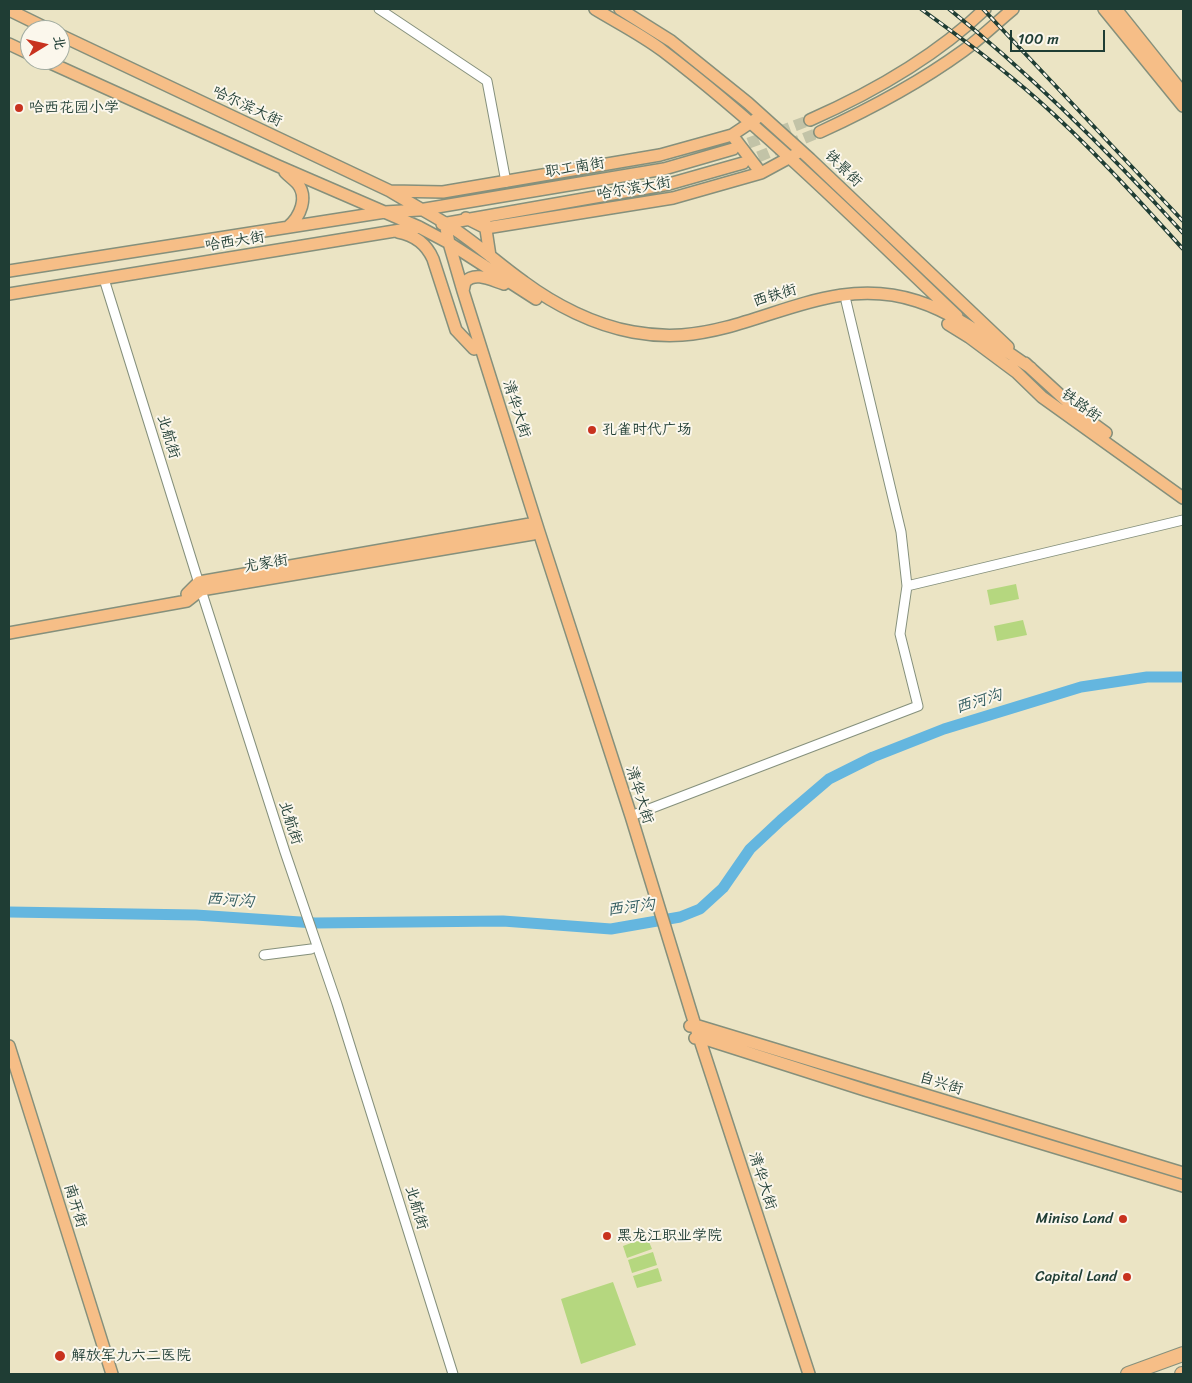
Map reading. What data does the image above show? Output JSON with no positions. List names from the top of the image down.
{
  "streets": {
    "main road": [
      "哈尔滨大街",
      "职工南街",
      "铁景街",
      "哈西大街",
      "西铁街",
      "铁路街",
      "清华大街",
      "尤家街",
      "自兴街",
      "南开街"
    ],
    "street": ["北航街"]
  },
  "crossings": [
    ["哈尔滨大街", "职工南街"],
    ["哈尔滨大街", "铁景街"],
    ["哈尔滨大街", "哈西大街"],
    ["哈尔滨大街", "西铁街"],
    ["哈尔滨大街", "清华大街"],
    ["职工南街", "哈西大街"],
    ["铁景街", "西铁街"],
    ["铁景街", "铁路街"],
    ["哈西大街", "清华大街"],
    ["哈西大街", "北航街"],
    ["西铁街", "铁路街"],
    ["清华大街", "尤家街"],
    ["清华大街", "自兴街"],
    ["北航街", "尤家街"]
  ],
  "water": ["西河沟"],
  "places": [
    "哈西花园小学",
    "孔雀时代广场",
    "Miniso Land",
    "黑龙江职业学院",
    "Capital Land",
    "解放军九六二医院"
  ],
  "scale_bar": "100 m",
  "north": "right"
}
